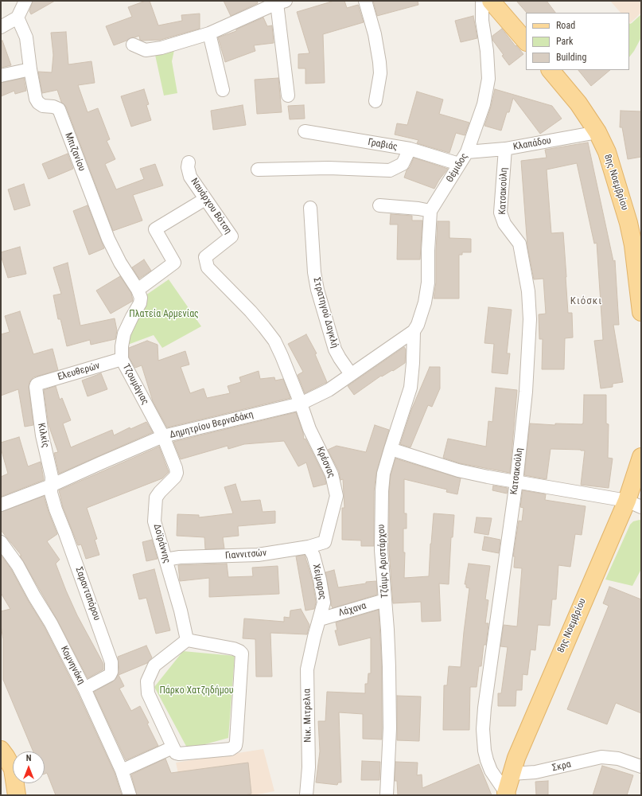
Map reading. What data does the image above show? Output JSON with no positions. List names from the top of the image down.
{
  "streets": {
    "main road": ["8ης Νοεμβρίου"],
    "street": [
      "Κλαπάδου",
      "Γραβιάς",
      "Μπιζανίου",
      "Θέμιδος",
      "Κατσακούλη",
      "Ναυάρχου Βότση",
      "Στρατηγού Δαγκλή",
      "Ελευθερών",
      "Τζουμάγιας",
      "Δημητρίου Βερναδάκη",
      "Κιλκίς",
      "Κρέσνας",
      "Δοϊράννης",
      "Γιαννιτσών",
      "Τζάιμς Αριστάρχου",
      "Χείμαρας",
      "Σαρανταπόρου",
      "Λάχανα",
      "Κομνηνάκη",
      "Νικ. Μιτρελια",
      "Σκρα"
    ]
  },
  "crossings": [
    ["Κλαπάδου", "Θέμιδος"],
    ["Κλαπάδου", "8ης Νοεμβρίου"],
    ["Κλαπάδου", "Κατσακούλη"],
    ["Γραβιάς", "Θέμιδος"],
    ["Μπιζανίου", "Τζουμάγιας"],
    ["Θέμιδος", "Δημητρίου Βερναδάκη"],
    ["Θέμιδος", "Τζάιμς Αριστάρχου"],
    ["8ης Νοεμβρίου", "Κατσακούλη"],
    ["8ης Νοεμβρίου", "Σκρα"],
    ["Ναυάρχου Βότση", "Κρέσνας"],
    ["Στρατηγού Δαγκλή", "Δημητρίου Βερναδάκη"],
    ["Ελευθερών", "Τζουμάγιας"],
    ["Ελευθερών", "Κιλκίς"],
    ["Τζουμάγιας", "Δημητρίου Βερναδάκη"],
    ["Τζουμάγιας", "Δοϊράννης"],
    ["Δημητρίου Βερναδάκη", "Κιλκίς"],
    ["Δημητρίου Βερναδάκη", "Κρέσνας"],
    ["Δημητρίου Βερναδάκη", "Δοϊράννης"],
    ["Δημητρίου Βερναδάκη", "Τζάιμς Αριστάρχου"],
    ["Δημητρίου Βερναδάκη", "Σαρανταπόρου"],
    ["Κιλκίς", "Σαρανταπόρου"],
    ["Κρέσνας", "Γιαννιτσών"],
    ["Δοϊράννης", "Γιαννιτσών"],
    ["Γιαννιτσών", "Χείμαρας"],
    ["Τζάιμς Αριστάρχου", "Λάχανα"],
    ["Χείμαρας", "Λάχανα"],
    ["Χείμαρας", "Νικ. Μιτρελια"],
    ["Σαρανταπόρου", "Κομνηνάκη"]
  ],
  "districts": ["Κιόσκι"],
  "parks": ["Πλατεία Αρμενίας", "Πάρκο Χατζηδήμου"],
  "legend": ["Road", "Park", "Building"],
  "north": "top"
}
